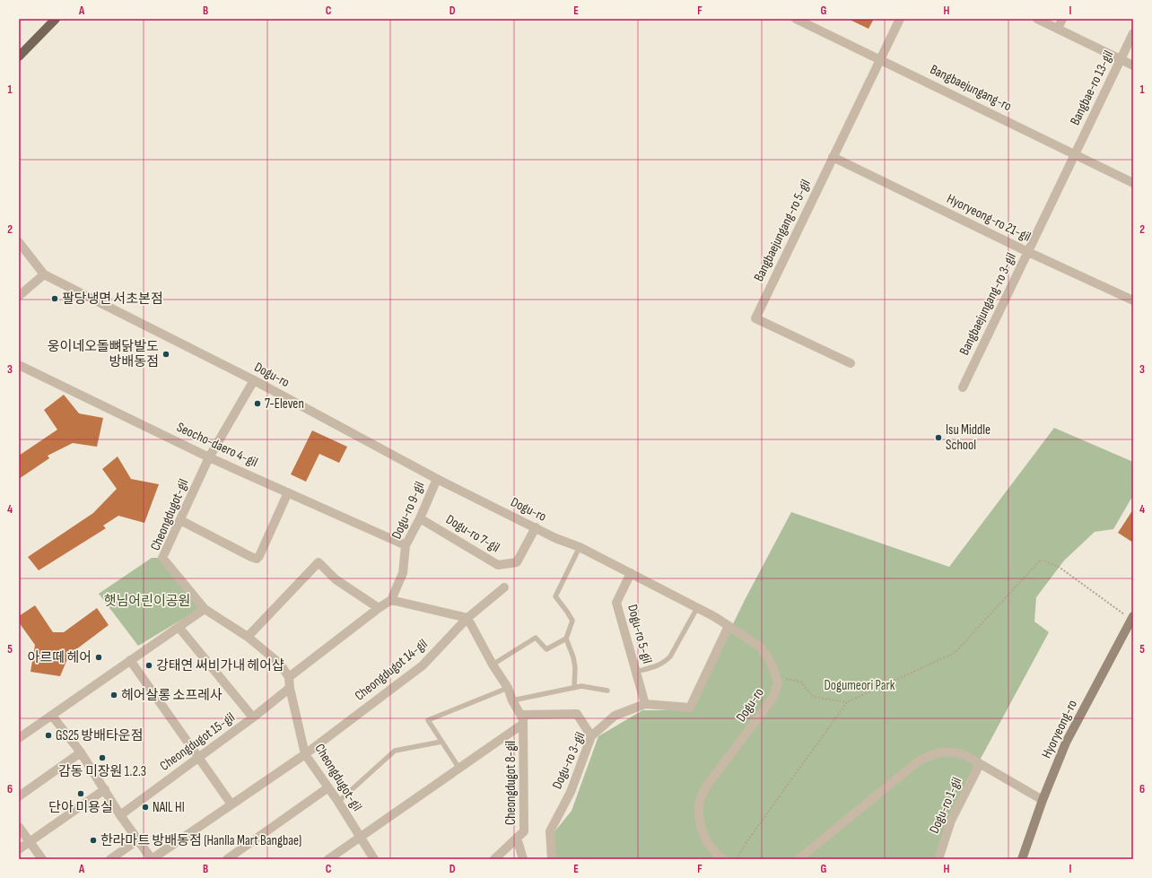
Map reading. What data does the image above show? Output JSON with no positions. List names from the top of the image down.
{
  "streets": {
    "main road": ["Hyoryeong-ro"],
    "street": [
      "Bangbaejungang-ro",
      "Bangbae-ro 13-gil",
      "Hyoryeong-ro 21-gil",
      "Bangbaejungang-ro 5-gil",
      "Bangbaejungang-ro 3-gil",
      "Dogu-ro",
      "Seocho-daero 4-gil",
      "Dogu-ro 9-gil",
      "Cheongdugot-gil",
      "Dogu-ro 7-gil",
      "Dogu-ro 5-gil",
      "Cheongdugot 14-gil",
      "Cheongdugot 15-gil",
      "Dogu-ro 3-gil",
      "Cheongdugot 8-gil",
      "Dogu-ro 1-gil"
    ]
  },
  "crossings": [
    ["Bangbaejungang-ro", "Bangbae-ro 13-gil"],
    ["Bangbaejungang-ro", "Bangbaejungang-ro 5-gil"],
    ["Bangbaejungang-ro", "Bangbaejungang-ro 3-gil"],
    ["Bangbae-ro 13-gil", "Bangbaejungang-ro 3-gil"],
    ["Hyoryeong-ro 21-gil", "Bangbaejungang-ro 5-gil"],
    ["Hyoryeong-ro 21-gil", "Bangbaejungang-ro 3-gil"],
    ["Dogu-ro", "Dogu-ro 9-gil"],
    ["Dogu-ro", "Cheongdugot-gil"],
    ["Dogu-ro", "Dogu-ro 7-gil"],
    ["Dogu-ro", "Dogu-ro 5-gil"],
    ["Dogu-ro", "Dogu-ro 3-gil"],
    ["Seocho-daero 4-gil", "Dogu-ro 9-gil"],
    ["Seocho-daero 4-gil", "Cheongdugot-gil"],
    ["Dogu-ro 9-gil", "Dogu-ro 7-gil"],
    ["Cheongdugot-gil", "Cheongdugot 14-gil"],
    ["Cheongdugot-gil", "Cheongdugot 15-gil"],
    ["Dogu-ro 5-gil", "Dogu-ro 3-gil"],
    ["Cheongdugot 14-gil", "Cheongdugot 8-gil"]
  ],
  "parks": ["햇님어린이공원", "Dogumeori Park"],
  "places": [
    "팔당냉면 서초본점",
    "웅이네오돌뼈닭발도 방배동점",
    "7-Eleven",
    "Isu Middle School",
    "아르떼 헤어",
    "강태연 써비가내 헤어샵",
    "헤어살롱 소프레사",
    "GS25 방배타운점",
    "감동 미장원 1.2.3",
    "단아 미용실",
    "NAIL HI",
    "한라마트 방배동점 (Hanlla Mart Bangbae)"
  ],
  "grid": {
    "columns": [
      "A",
      "B",
      "C",
      "D",
      "E",
      "F",
      "G",
      "H",
      "I"
    ],
    "rows": [
      "1",
      "2",
      "3",
      "4",
      "5",
      "6"
    ]
  }
}
